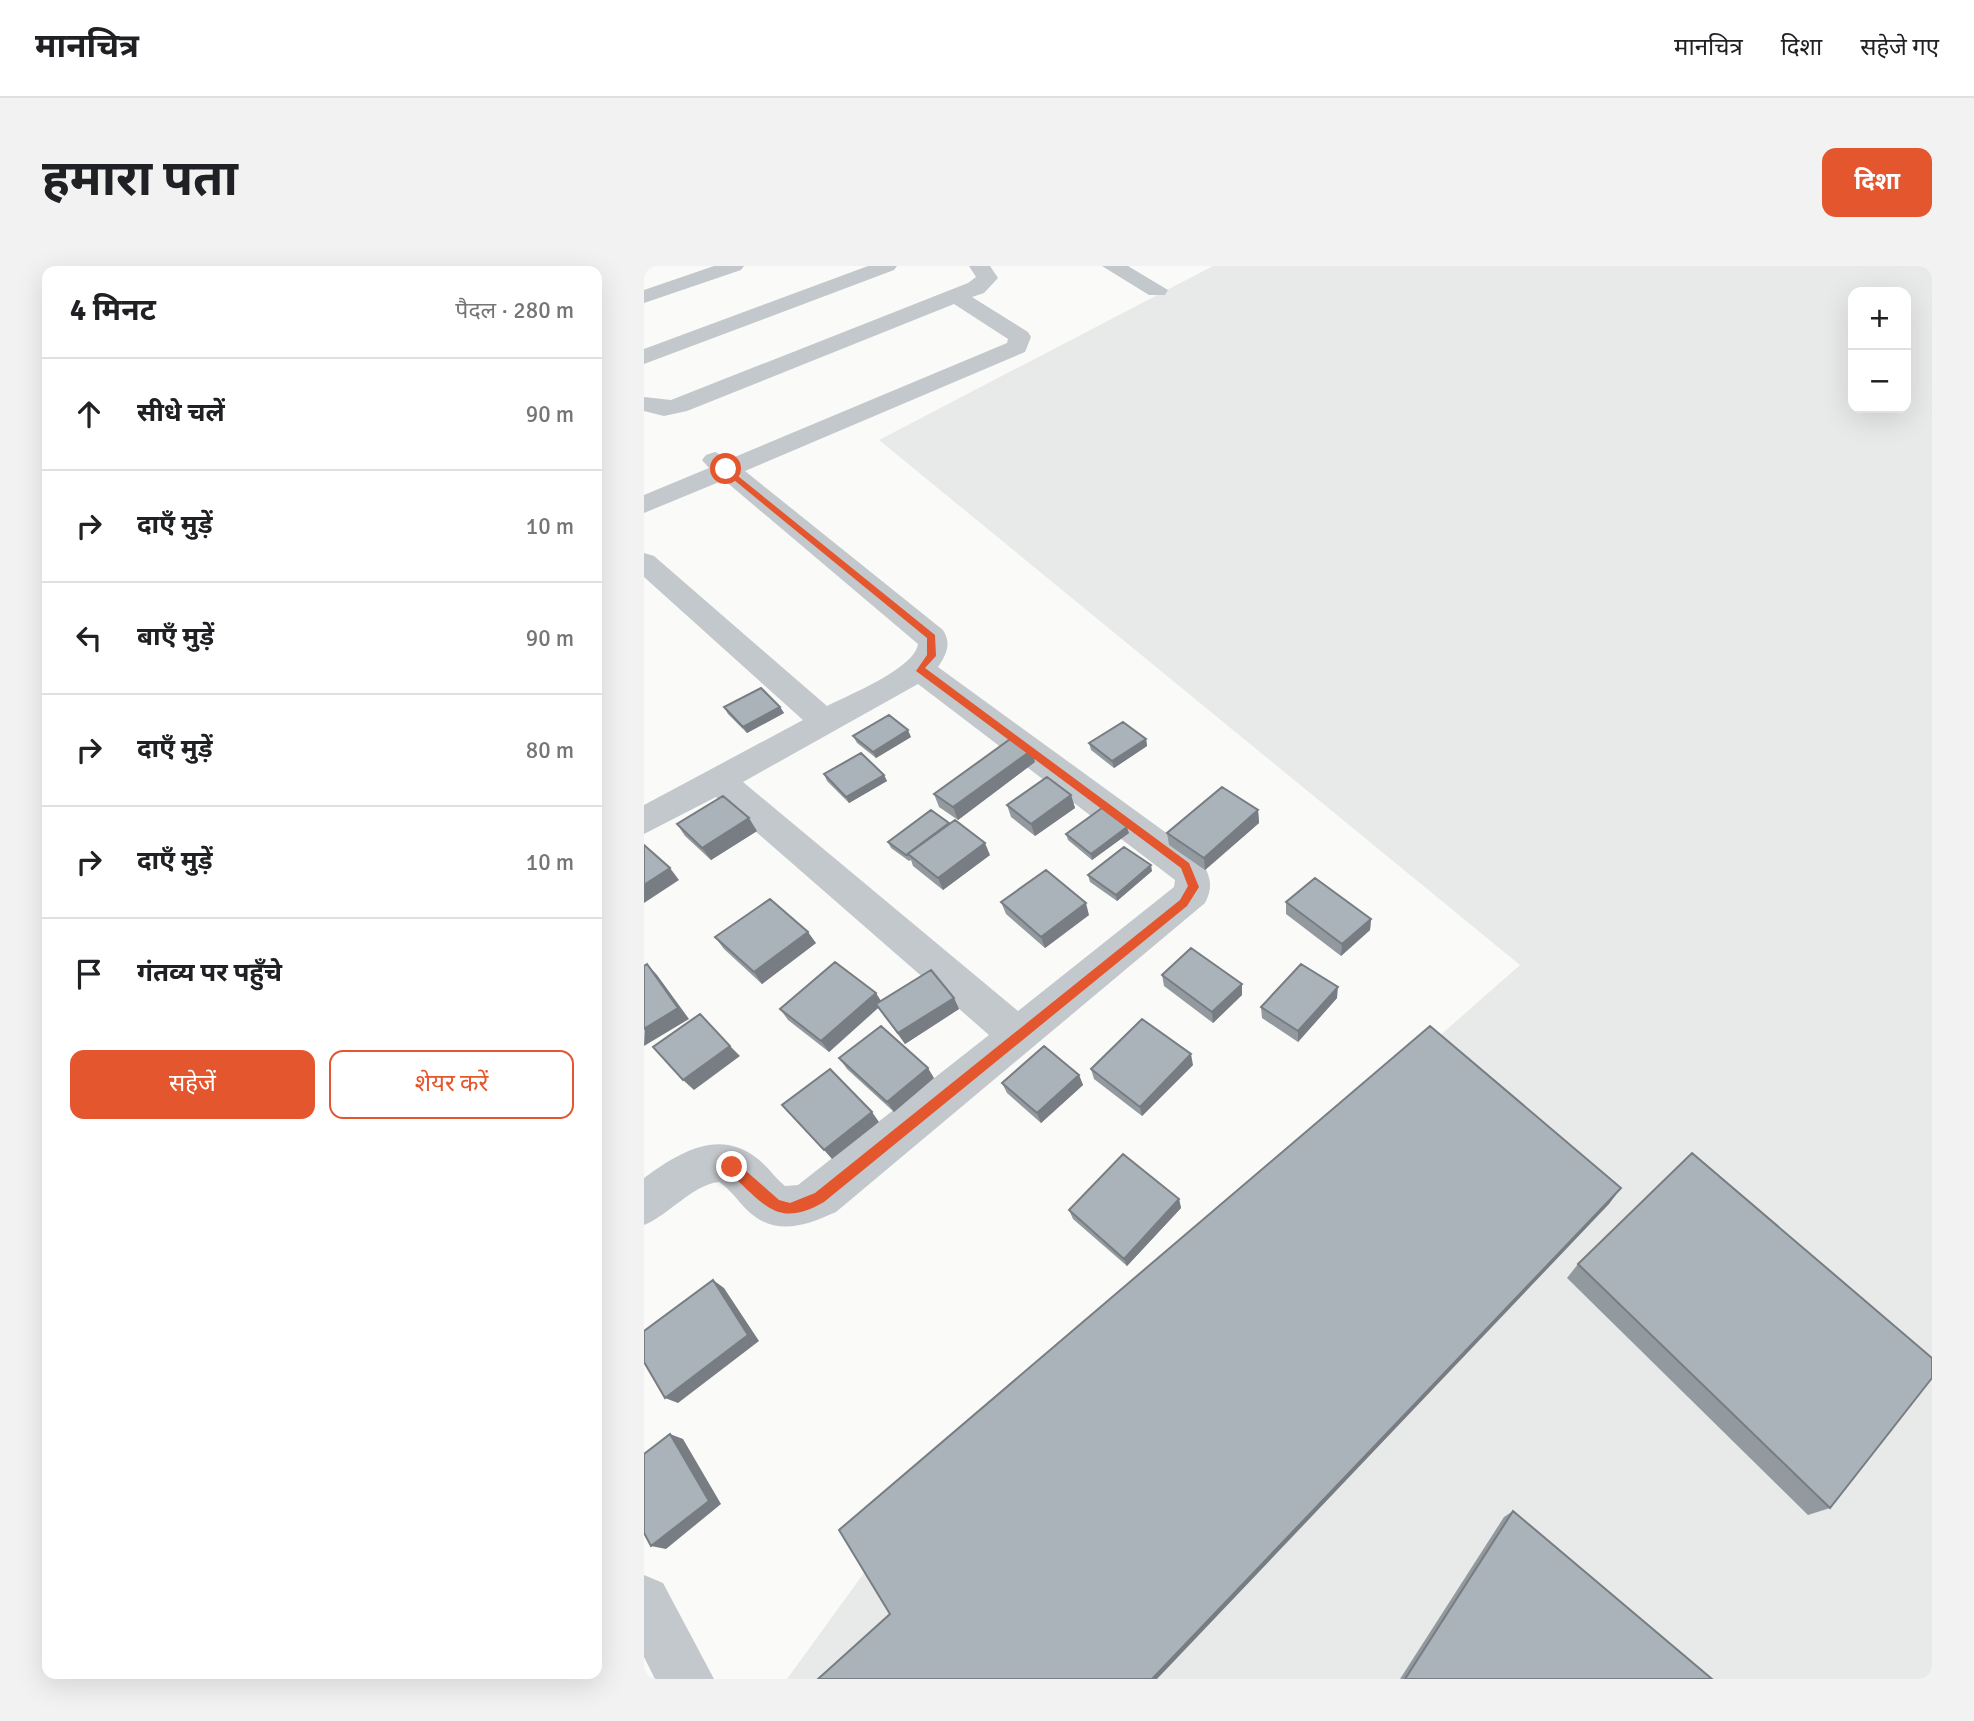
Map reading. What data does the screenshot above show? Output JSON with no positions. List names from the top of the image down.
{
  "page": {
    "header": "मानचित्र",
    "nav": ["मानचित्र", "दिशा", "सहेजे गए"],
    "buttons": [
      "दिशा",
      ["सहेजें", "शेयर करें"]
    ],
    "title": "हमारा पता",
    "heading": ["4 मिनट", "पैदल · 280 m"],
    "map_buttons": ["+", "−"],
    "list": [
      ["सीधे चलें", "90 m"],
      ["दाएँ मुड़ें", "10 m"],
      ["बाएँ मुड़ें", "90 m"],
      ["दाएँ मुड़ें", "80 m"],
      ["दाएँ मुड़ें", "10 m"],
      "गंतव्य पर पहुँचे"
    ]
  }
}
